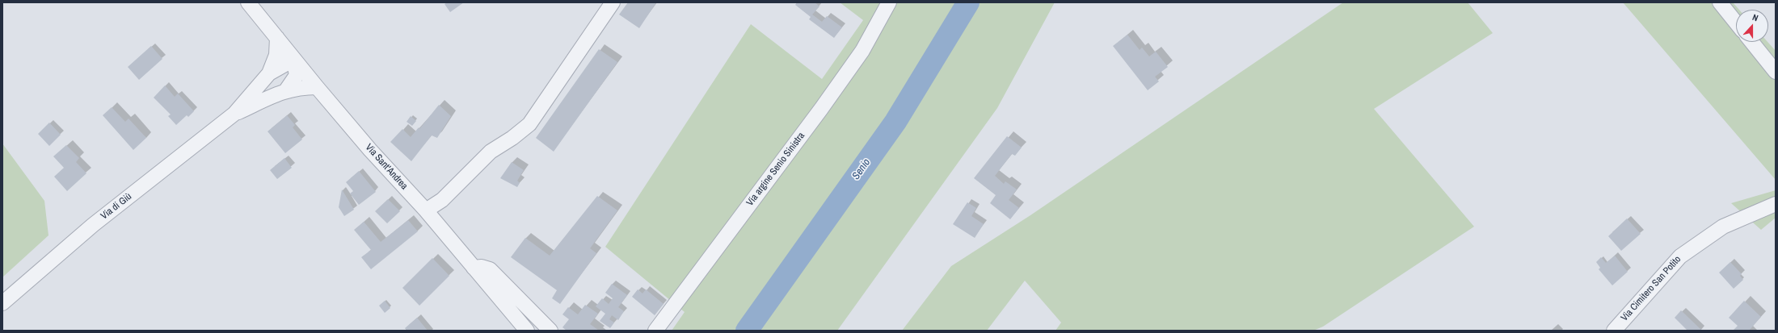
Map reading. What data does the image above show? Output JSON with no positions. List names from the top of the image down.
{
  "streets": {
    "street": [
      "Via Sant'Andrea",
      "Via argine Senio Sinistra",
      "Via di Giù",
      "Via Cimitero San Potito"
    ]
  },
  "crossings": [
    ["Via Sant'Andrea", "Via di Giù"]
  ],
  "water": ["Senio"],
  "north": "top"
}
